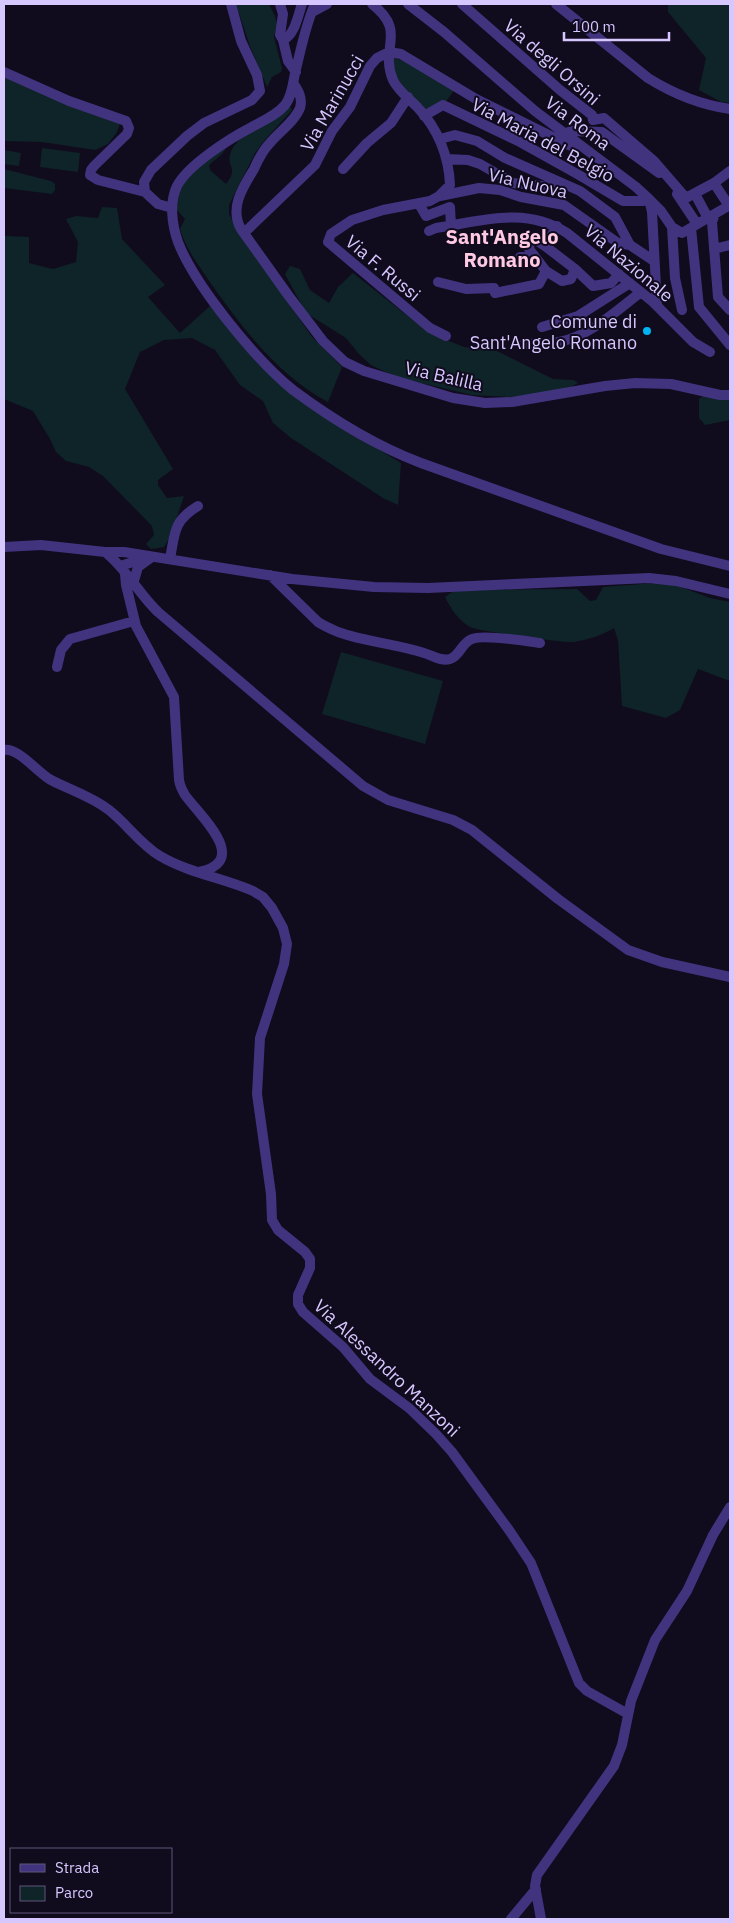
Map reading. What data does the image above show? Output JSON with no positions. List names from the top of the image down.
{
  "streets": {
    "street": [
      "Via degli Orsini",
      "Via Marinucci",
      "Via Roma",
      "Via Maria del Belgio",
      "Via Nuova",
      "Via Nazionale",
      "Via F. Russi",
      "Via Balilla",
      "Via Alessandro Manzoni"
    ]
  },
  "crossings": [
    ["Via Marinucci", "Via Balilla"],
    ["Via Roma", "Via Maria del Belgio"],
    ["Via Nuova", "Via F. Russi"]
  ],
  "districts": ["Sant'Angelo Romano"],
  "places": ["Comune di Sant'Angelo Romano"],
  "legend": ["Strada", "Parco"],
  "scale_bar": "100 m"
}
